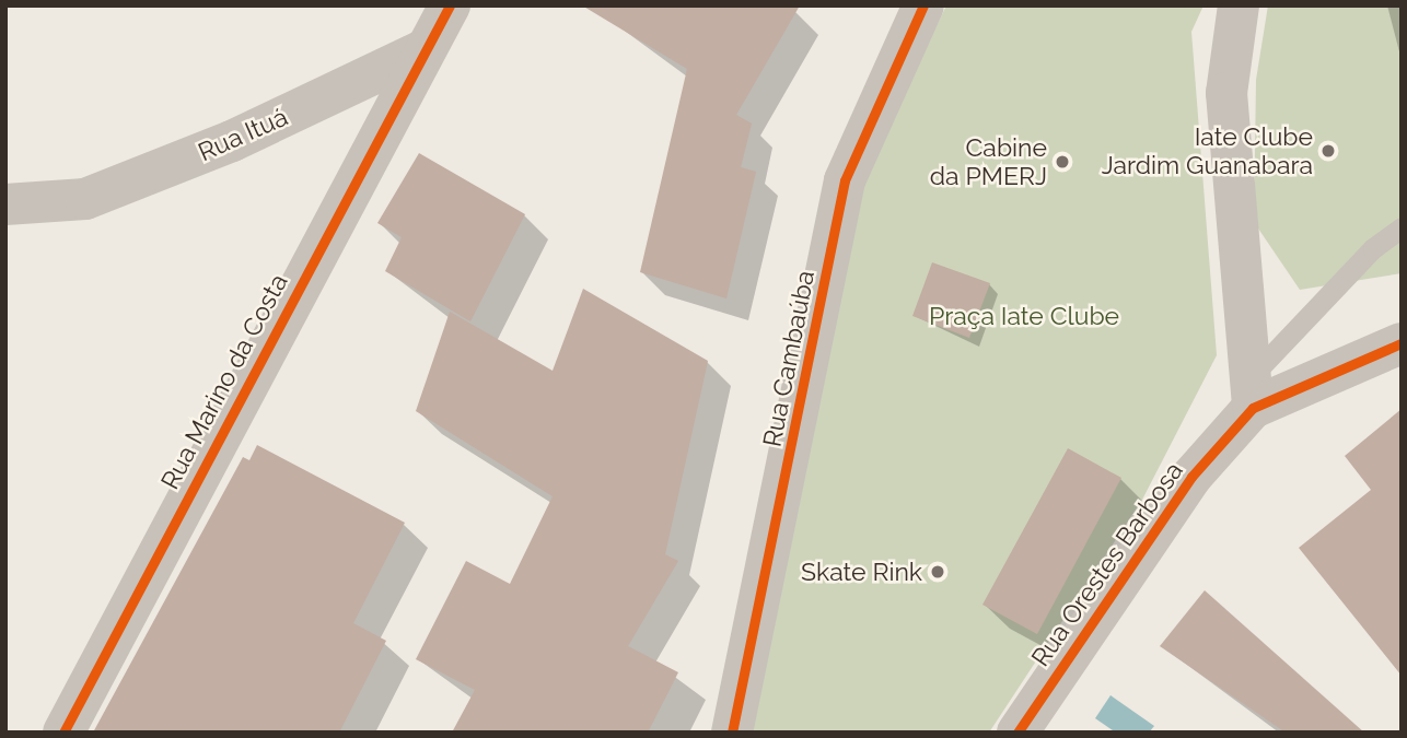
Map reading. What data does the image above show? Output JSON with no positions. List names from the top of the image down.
{
  "streets": {
    "street": [
      "Rua Ituá",
      "Rua Cambaúba",
      "Rua Marino da Costa",
      "Rua Orestes Barbosa"
    ]
  },
  "crossings": [
    ["Rua Ituá", "Rua Marino da Costa"]
  ],
  "parks": ["Praça Iate Clube"],
  "places": ["Iate Clube Jardim Guanabara", "Cabine da PMERJ", "Skate Rink"]
}
